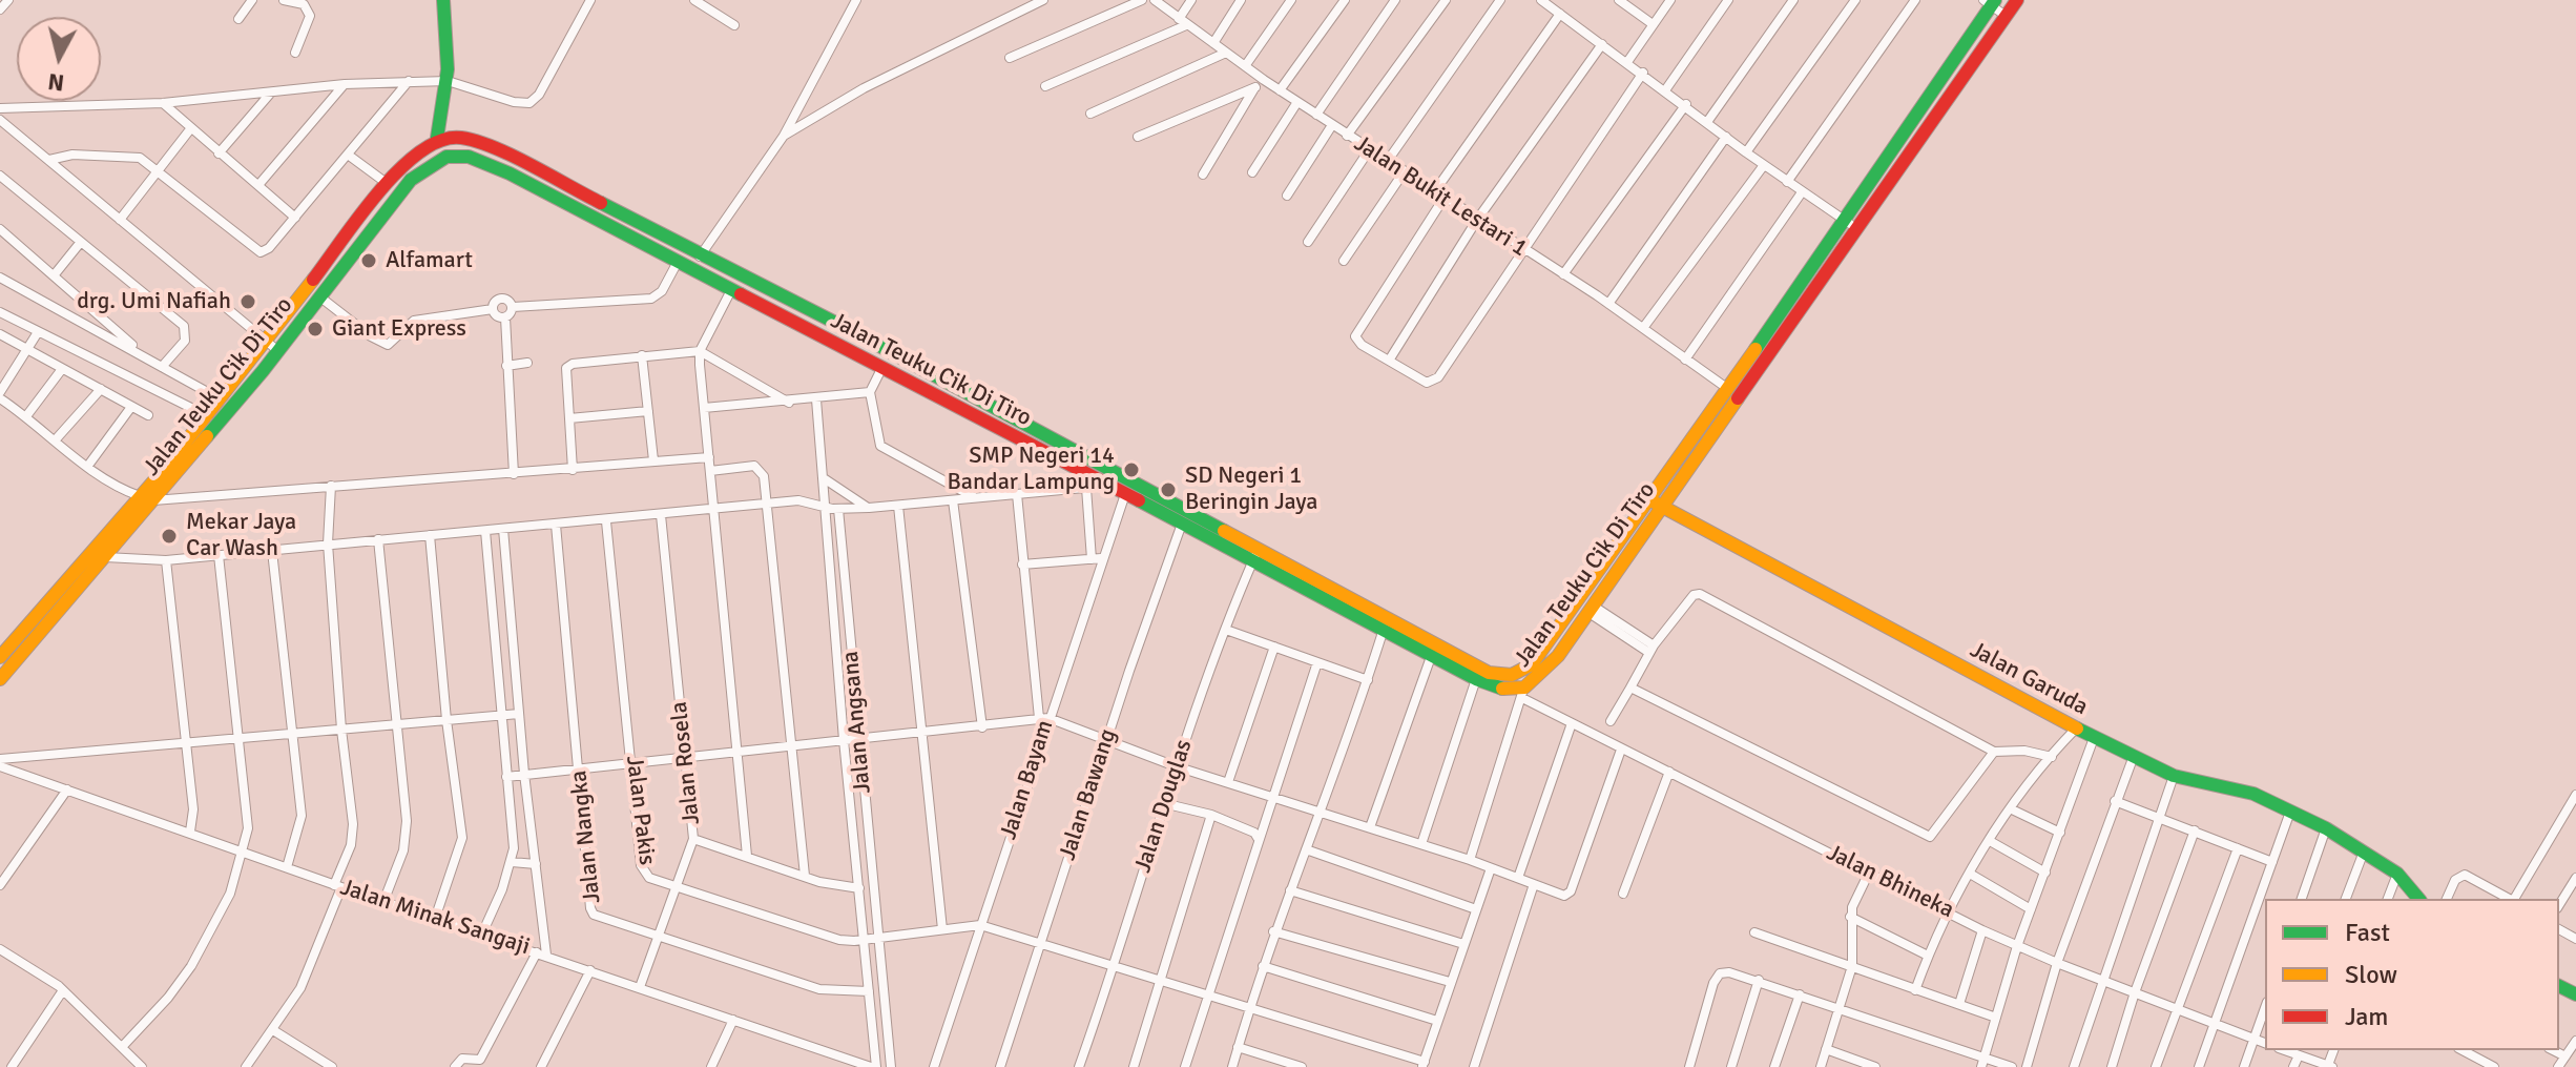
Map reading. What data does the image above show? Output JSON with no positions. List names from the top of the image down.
{
  "streets": {
    "street": [
      "Jalan Bukit Lestari 1",
      "Jalan Teuku Cik Di Tiro",
      "Jalan Garuda",
      "Jalan Angsana",
      "Jalan Rosela",
      "Jalan Bayam",
      "Jalan Bawang",
      "Jalan Douglas",
      "Jalan Pakis",
      "Jalan Nangka",
      "Jalan Bhineka",
      "Jalan Minak Sangaji"
    ]
  },
  "crossings": [
    ["Jalan Bukit Lestari 1", "Jalan Teuku Cik Di Tiro"],
    ["Jalan Teuku Cik Di Tiro", "Jalan Garuda"],
    ["Jalan Teuku Cik Di Tiro", "Jalan Bayam"],
    ["Jalan Teuku Cik Di Tiro", "Jalan Bawang"],
    ["Jalan Teuku Cik Di Tiro", "Jalan Douglas"],
    ["Jalan Teuku Cik Di Tiro", "Jalan Bhineka"],
    ["Jalan Angsana", "Jalan Rosela"],
    ["Jalan Angsana", "Jalan Bayam"],
    ["Jalan Angsana", "Jalan Pakis"],
    ["Jalan Angsana", "Jalan Nangka"]
  ],
  "places": [
    "Alfamart",
    "drg. Umi Nafiah",
    "Giant Express",
    "SMP Negeri 14 Bandar Lampung",
    "SD Negeri 1 Beringin Jaya",
    "Mekar Jaya Car Wash"
  ],
  "legend": ["Fast", "Slow", "Jam"],
  "north": "bottom"
}
